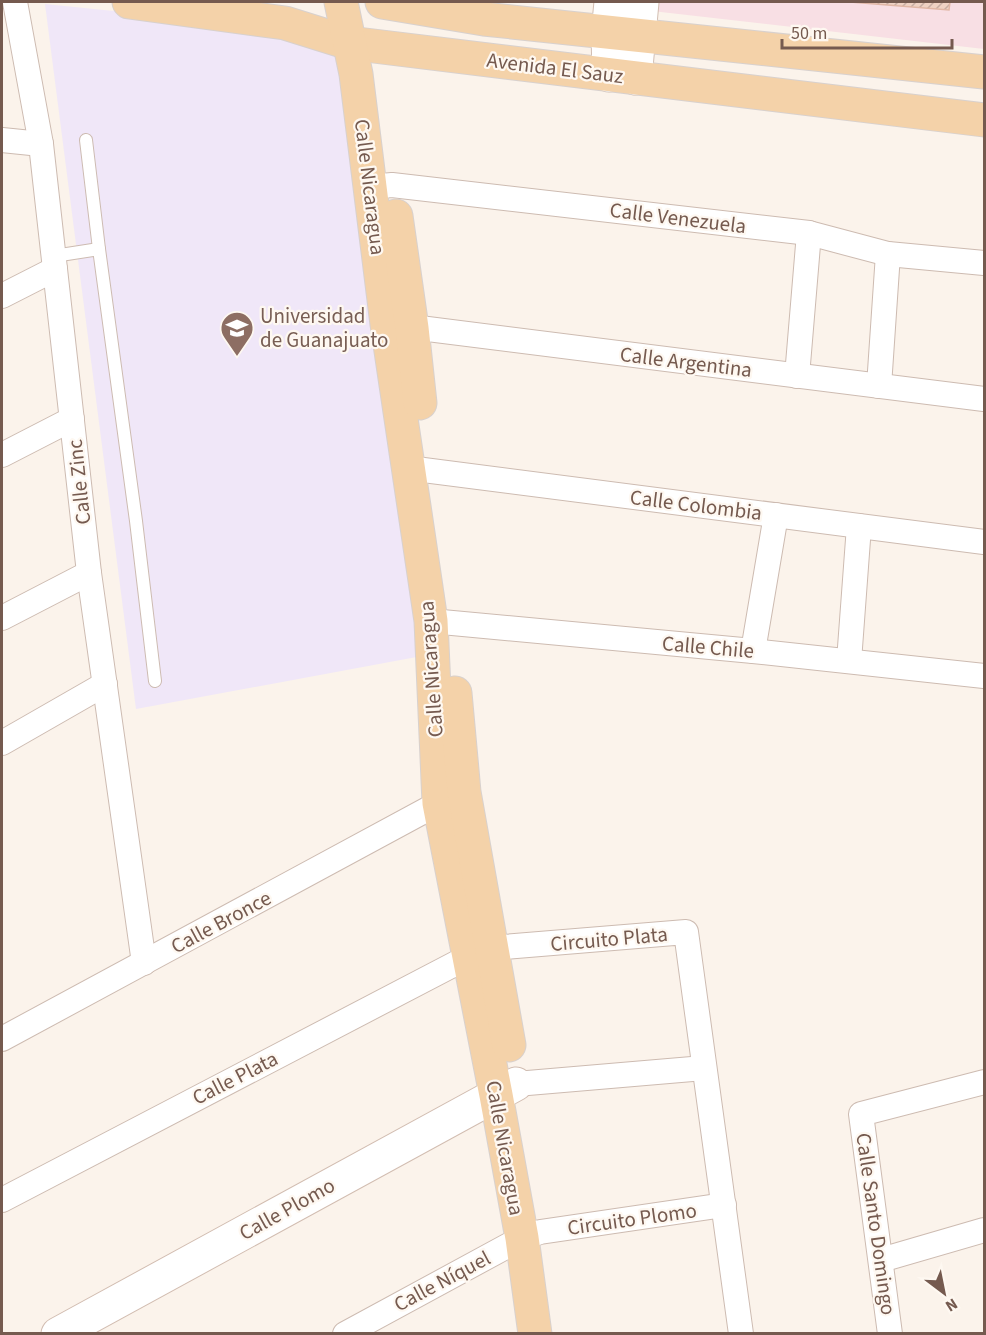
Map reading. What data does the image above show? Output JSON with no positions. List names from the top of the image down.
{
  "streets": {
    "main road": ["Avenida El Sauz", "Calle Nicaragua", "Calle Plomo"],
    "street": [
      "Calle Venezuela",
      "Calle Argentina",
      "Calle Zinc",
      "Calle Colombia",
      "Calle Chile",
      "Calle Bronce",
      "Circuito Plata",
      "Calle Plata",
      "Circuito Plomo",
      "Calle Santo Domingo",
      "Calle Níquel"
    ]
  },
  "crossings": [
    ["Avenida El Sauz", "Calle Nicaragua"],
    ["Calle Nicaragua", "Calle Venezuela"],
    ["Calle Nicaragua", "Calle Argentina"],
    ["Calle Nicaragua", "Calle Colombia"],
    ["Calle Nicaragua", "Calle Chile"],
    ["Calle Nicaragua", "Calle Bronce"],
    ["Calle Nicaragua", "Circuito Plata"],
    ["Calle Nicaragua", "Calle Plata"],
    ["Calle Nicaragua", "Calle Plomo"],
    ["Calle Nicaragua", "Circuito Plomo"],
    ["Calle Nicaragua", "Calle Níquel"],
    ["Calle Zinc", "Calle Bronce"],
    ["Circuito Plata", "Calle Plata"],
    ["Circuito Plata", "Circuito Plomo"],
    ["Circuito Plomo", "Calle Níquel"]
  ],
  "places": {
    "school or university": ["Universidad de Guanajuato"]
  },
  "scale_bar": "50 m",
  "north": "bottom right"
}
